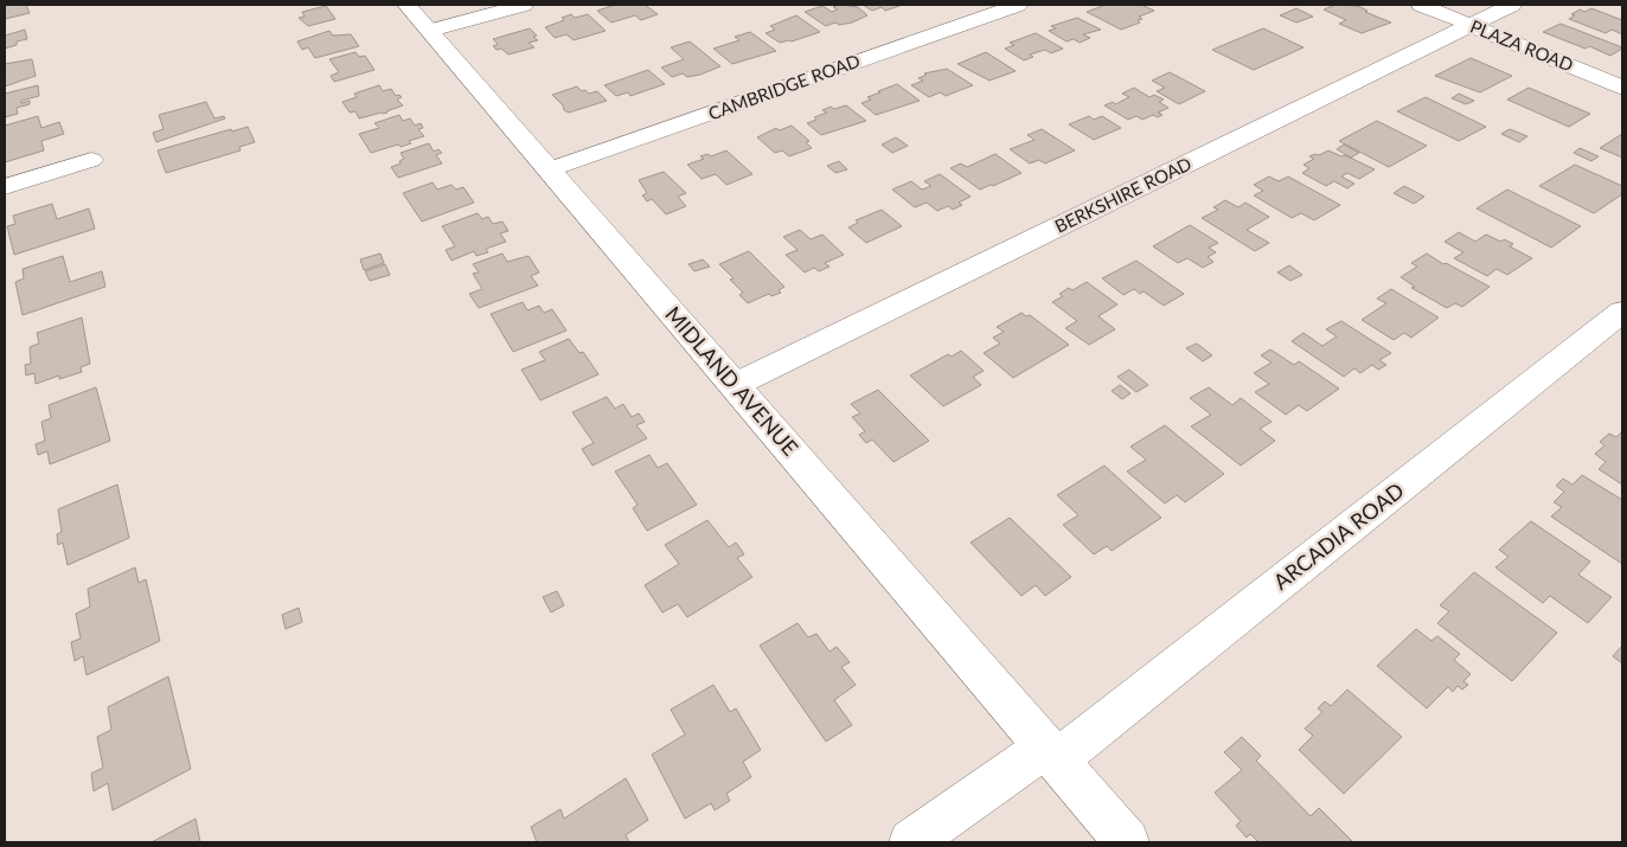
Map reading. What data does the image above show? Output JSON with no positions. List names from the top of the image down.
{
  "streets": {
    "street": [
      "PLAZA ROAD",
      "CAMBRIDGE ROAD",
      "BERKSHIRE ROAD",
      "MIDLAND AVENUE",
      "ARCADIA ROAD"
    ]
  },
  "crossings": [
    ["PLAZA ROAD", "BERKSHIRE ROAD"],
    ["CAMBRIDGE ROAD", "MIDLAND AVENUE"],
    ["BERKSHIRE ROAD", "MIDLAND AVENUE"],
    ["MIDLAND AVENUE", "ARCADIA ROAD"]
  ]
}
